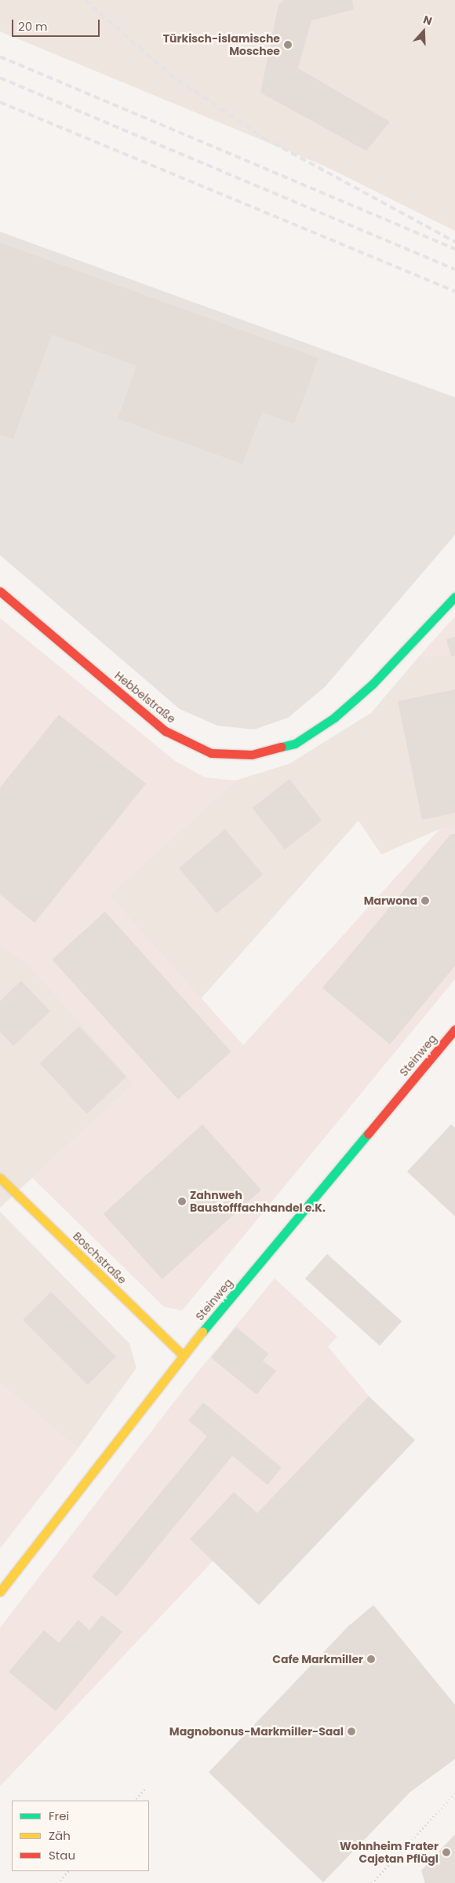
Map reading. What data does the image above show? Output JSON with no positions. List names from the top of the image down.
{
  "streets": {
    "street": ["Hebbelstraße", "Steinweg", "Boschstraße"]
  },
  "crossings": [
    ["Steinweg", "Boschstraße"]
  ],
  "places": [
    "Türkisch-islamische Moschee",
    "Marwona",
    "Zahnweh Baustofffachhandel e.K.",
    "Cafe Markmiller",
    "Magnobonus-Markmiller-Saal",
    "Wohnheim Frater Cajetan Pflügl"
  ],
  "legend": ["Frei", "Zäh", "Stau"],
  "scale_bar": "20 m",
  "north": "top"
}
